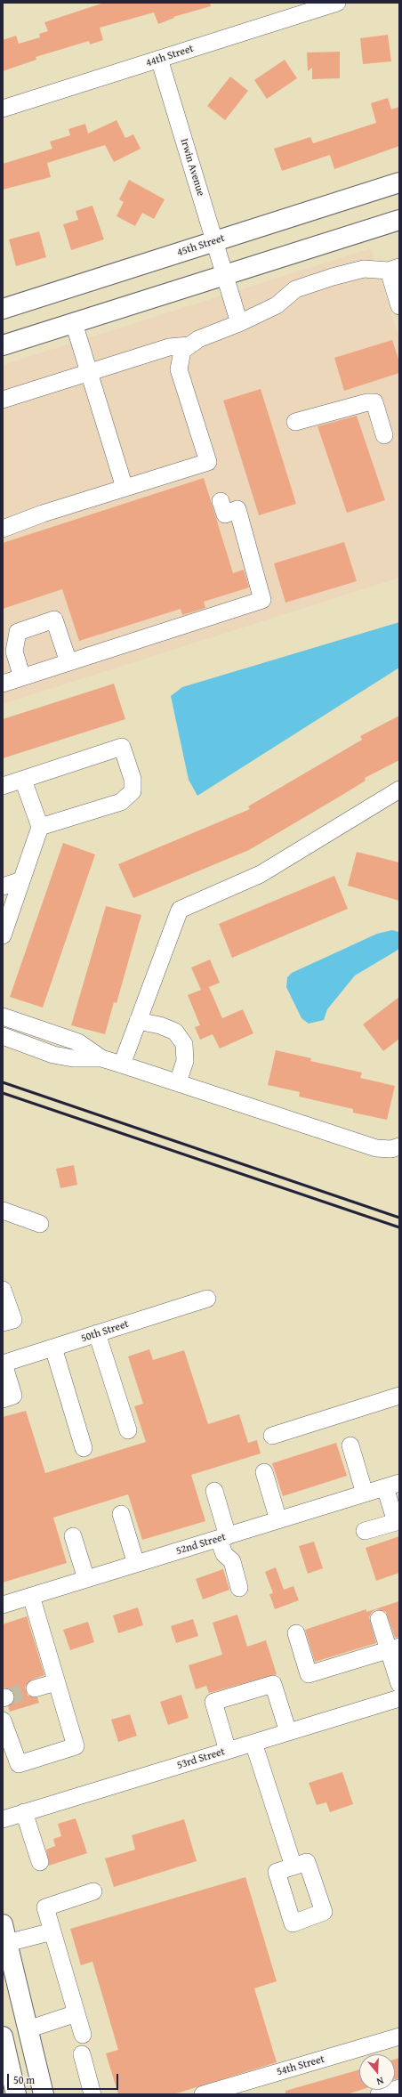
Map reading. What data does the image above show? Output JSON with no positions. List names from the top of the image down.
{
  "streets": {
    "main road": ["45th Street"],
    "street": [
      "44th Street",
      "Irwin Avenue",
      "50th Street",
      "52nd Street",
      "53rd Street",
      "54th Street"
    ]
  },
  "crossings": [
    ["44th Street", "Irwin Avenue"],
    ["Irwin Avenue", "45th Street"]
  ],
  "scale_bar": "50 m",
  "north": "bottom"
}
